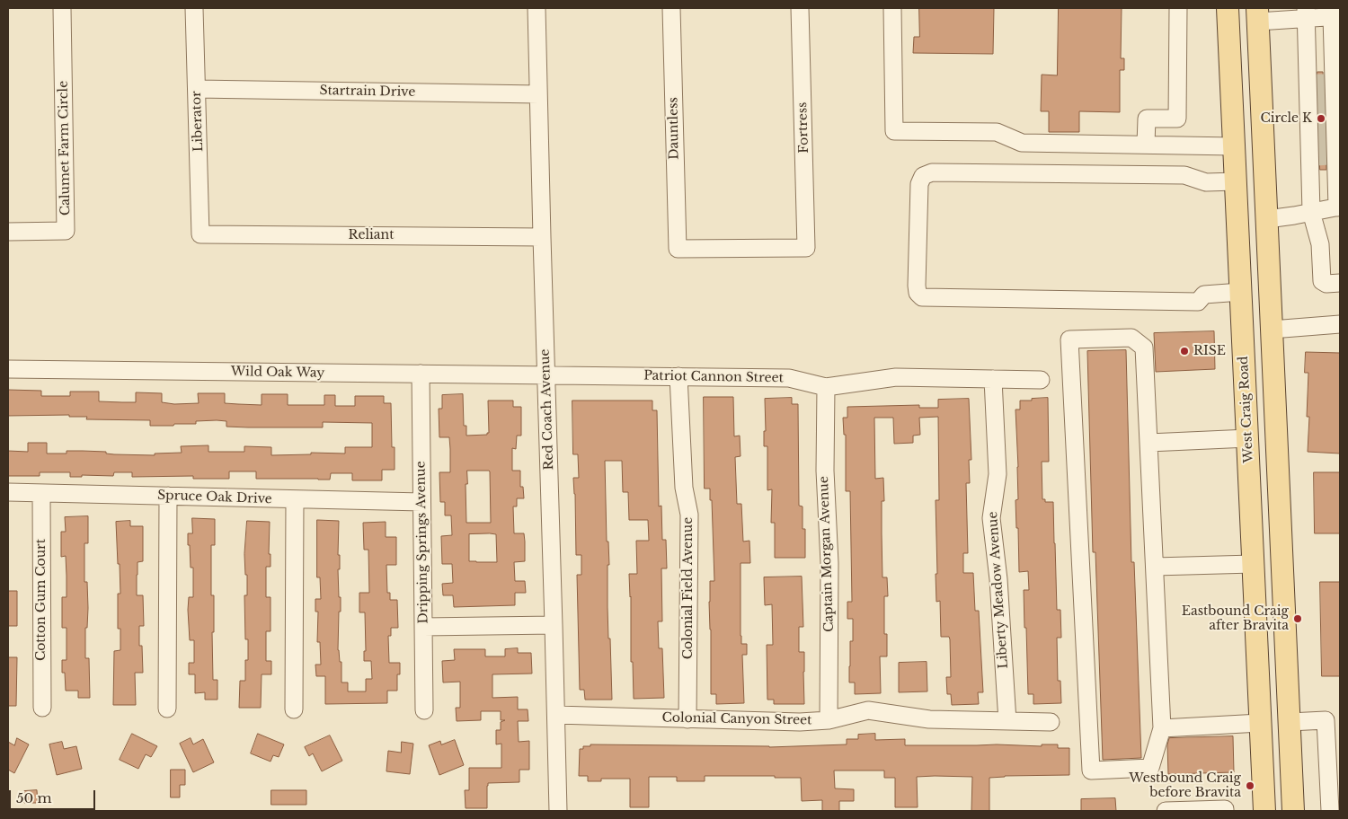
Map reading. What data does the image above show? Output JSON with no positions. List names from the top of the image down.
{
  "streets": {
    "main road": ["West Craig Road"],
    "street": [
      "Startrain Drive",
      "Liberator",
      "Fortress",
      "Dauntless",
      "Calumet Farm Circle",
      "Reliant",
      "Wild Oak Way",
      "Patriot Cannon Street",
      "Red Coach Avenue",
      "Spruce Oak Drive",
      "Dripping Springs Avenue",
      "Captain Morgan Avenue",
      "Colonial Field Avenue",
      "Liberty Meadow Avenue",
      "Cotton Gum Court",
      "Colonial Canyon Street"
    ]
  },
  "crossings": [
    ["Startrain Drive", "Liberator"],
    ["Startrain Drive", "Red Coach Avenue"],
    ["Liberator", "Reliant"],
    ["Fortress", "Dauntless"],
    ["Reliant", "Red Coach Avenue"],
    ["Wild Oak Way", "Patriot Cannon Street"],
    ["Wild Oak Way", "Red Coach Avenue"],
    ["Wild Oak Way", "Dripping Springs Avenue"],
    ["Patriot Cannon Street", "Red Coach Avenue"],
    ["Patriot Cannon Street", "Captain Morgan Avenue"],
    ["Patriot Cannon Street", "Colonial Field Avenue"],
    ["Patriot Cannon Street", "Liberty Meadow Avenue"],
    ["Red Coach Avenue", "Colonial Canyon Street"],
    ["Spruce Oak Drive", "Dripping Springs Avenue"],
    ["Spruce Oak Drive", "Cotton Gum Court"],
    ["Captain Morgan Avenue", "Colonial Canyon Street"],
    ["Colonial Field Avenue", "Colonial Canyon Street"],
    ["Liberty Meadow Avenue", "Colonial Canyon Street"]
  ],
  "places": [
    "Circle K",
    "RISE",
    "Eastbound Craig after Bravita",
    "Westbound Craig before Bravita"
  ],
  "scale_bar": "50 m"
}
